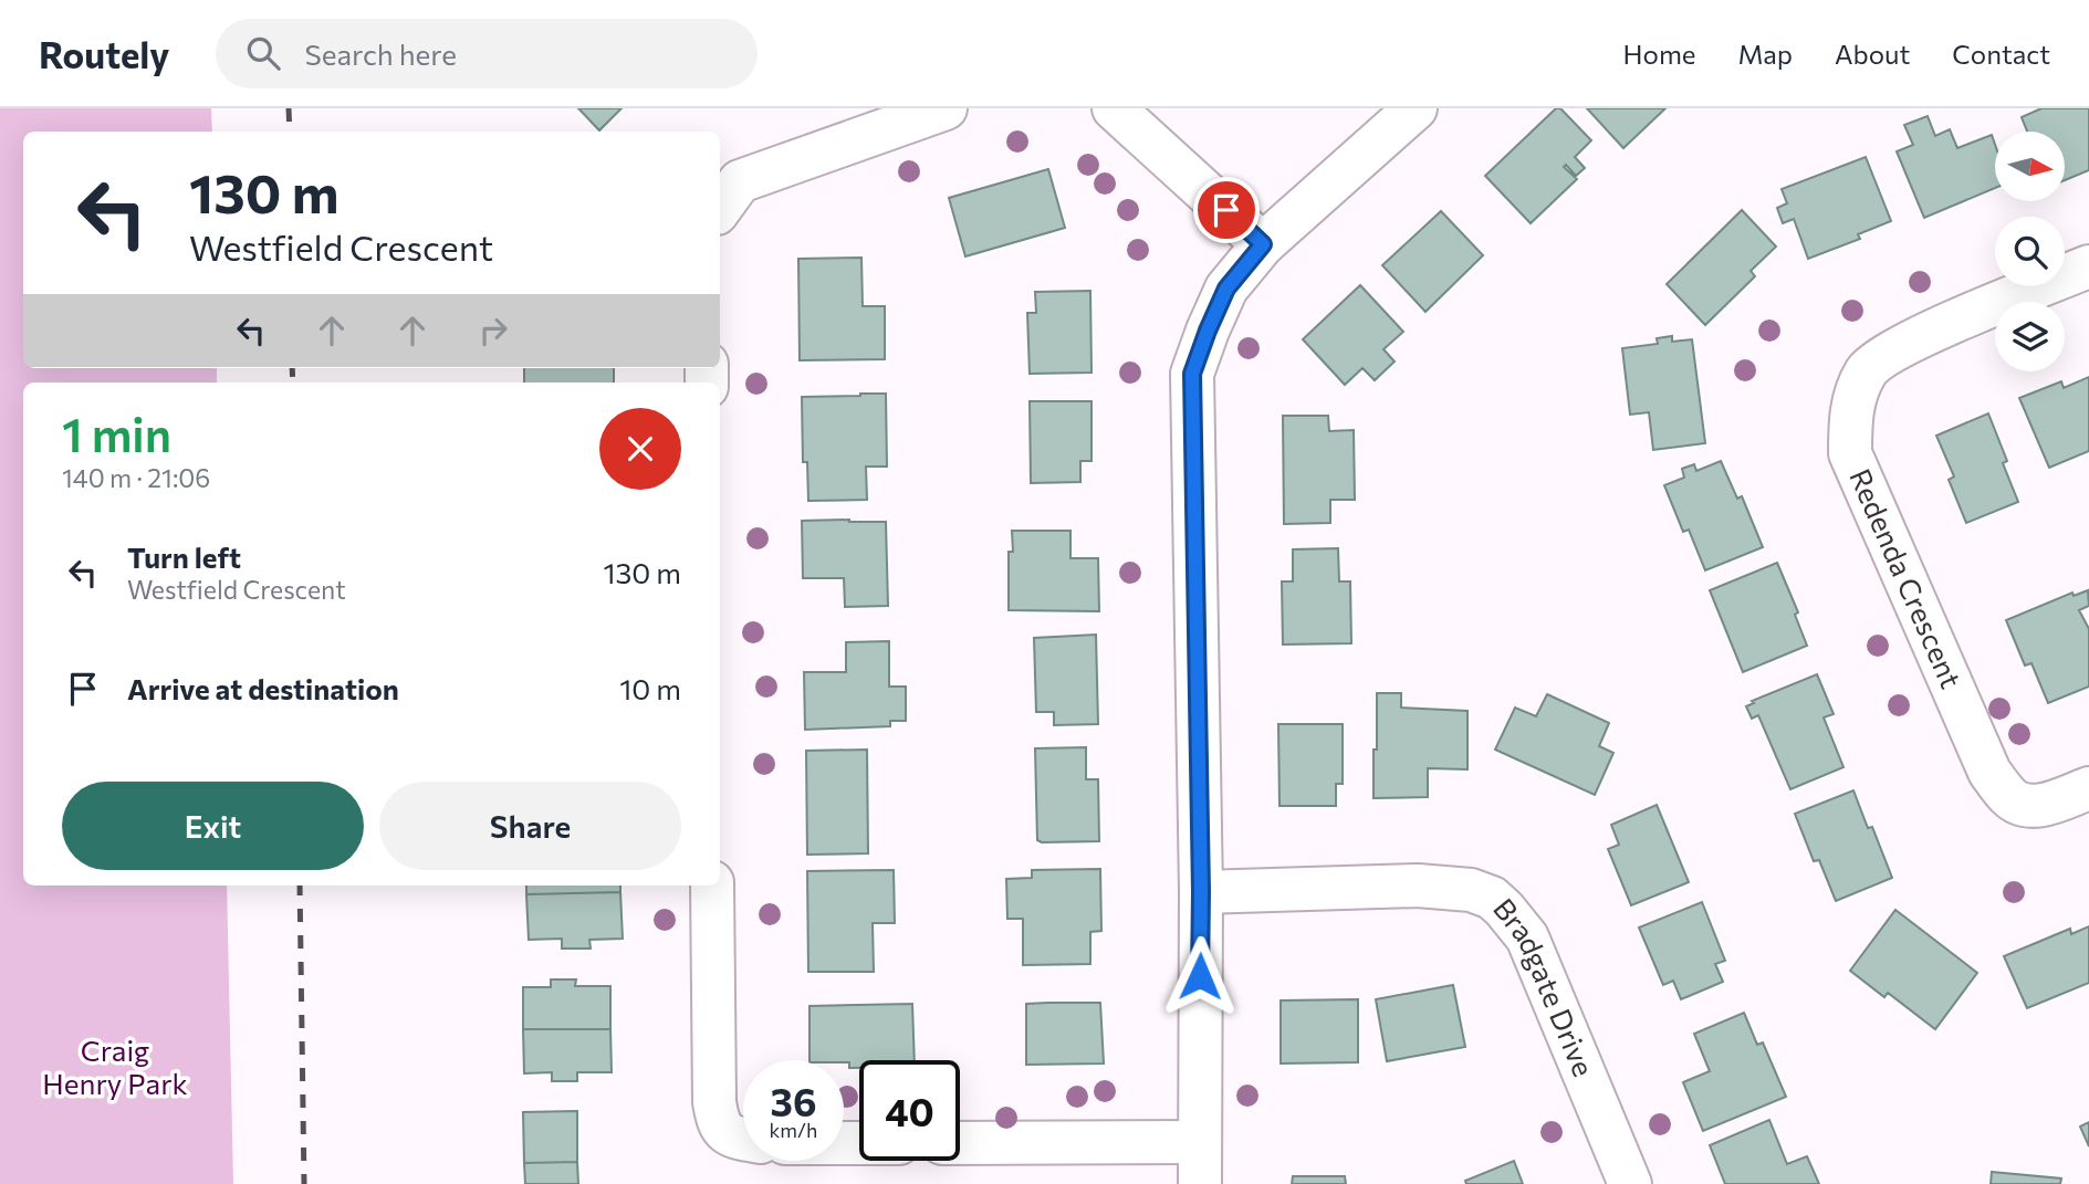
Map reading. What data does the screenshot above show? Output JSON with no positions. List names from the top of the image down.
{
  "streets": {
    "street": ["Redenda Crescent", "Bradgate Drive"]
  },
  "parks": ["Craig Henry Park"],
  "north": "right",
  "page": {
    "header": "Routely",
    "search": "Search here",
    "nav": [
      "Home",
      "Map",
      "About",
      "Contact"
    ],
    "turn": ["130 m", "Westfield Crescent"],
    "heading": ["1 min", "140 m · 21:06"],
    "list": [
      {
        "name": "Turn left",
        "note": "Westfield Crescent",
        "value": "130 m"
      },
      {
        "name": "Arrive at destination",
        "value": "10 m"
      }
    ],
    "buttons": ["Exit", "Share"],
    "speed": "36 km/h",
    "limit": "40"
  }
}
